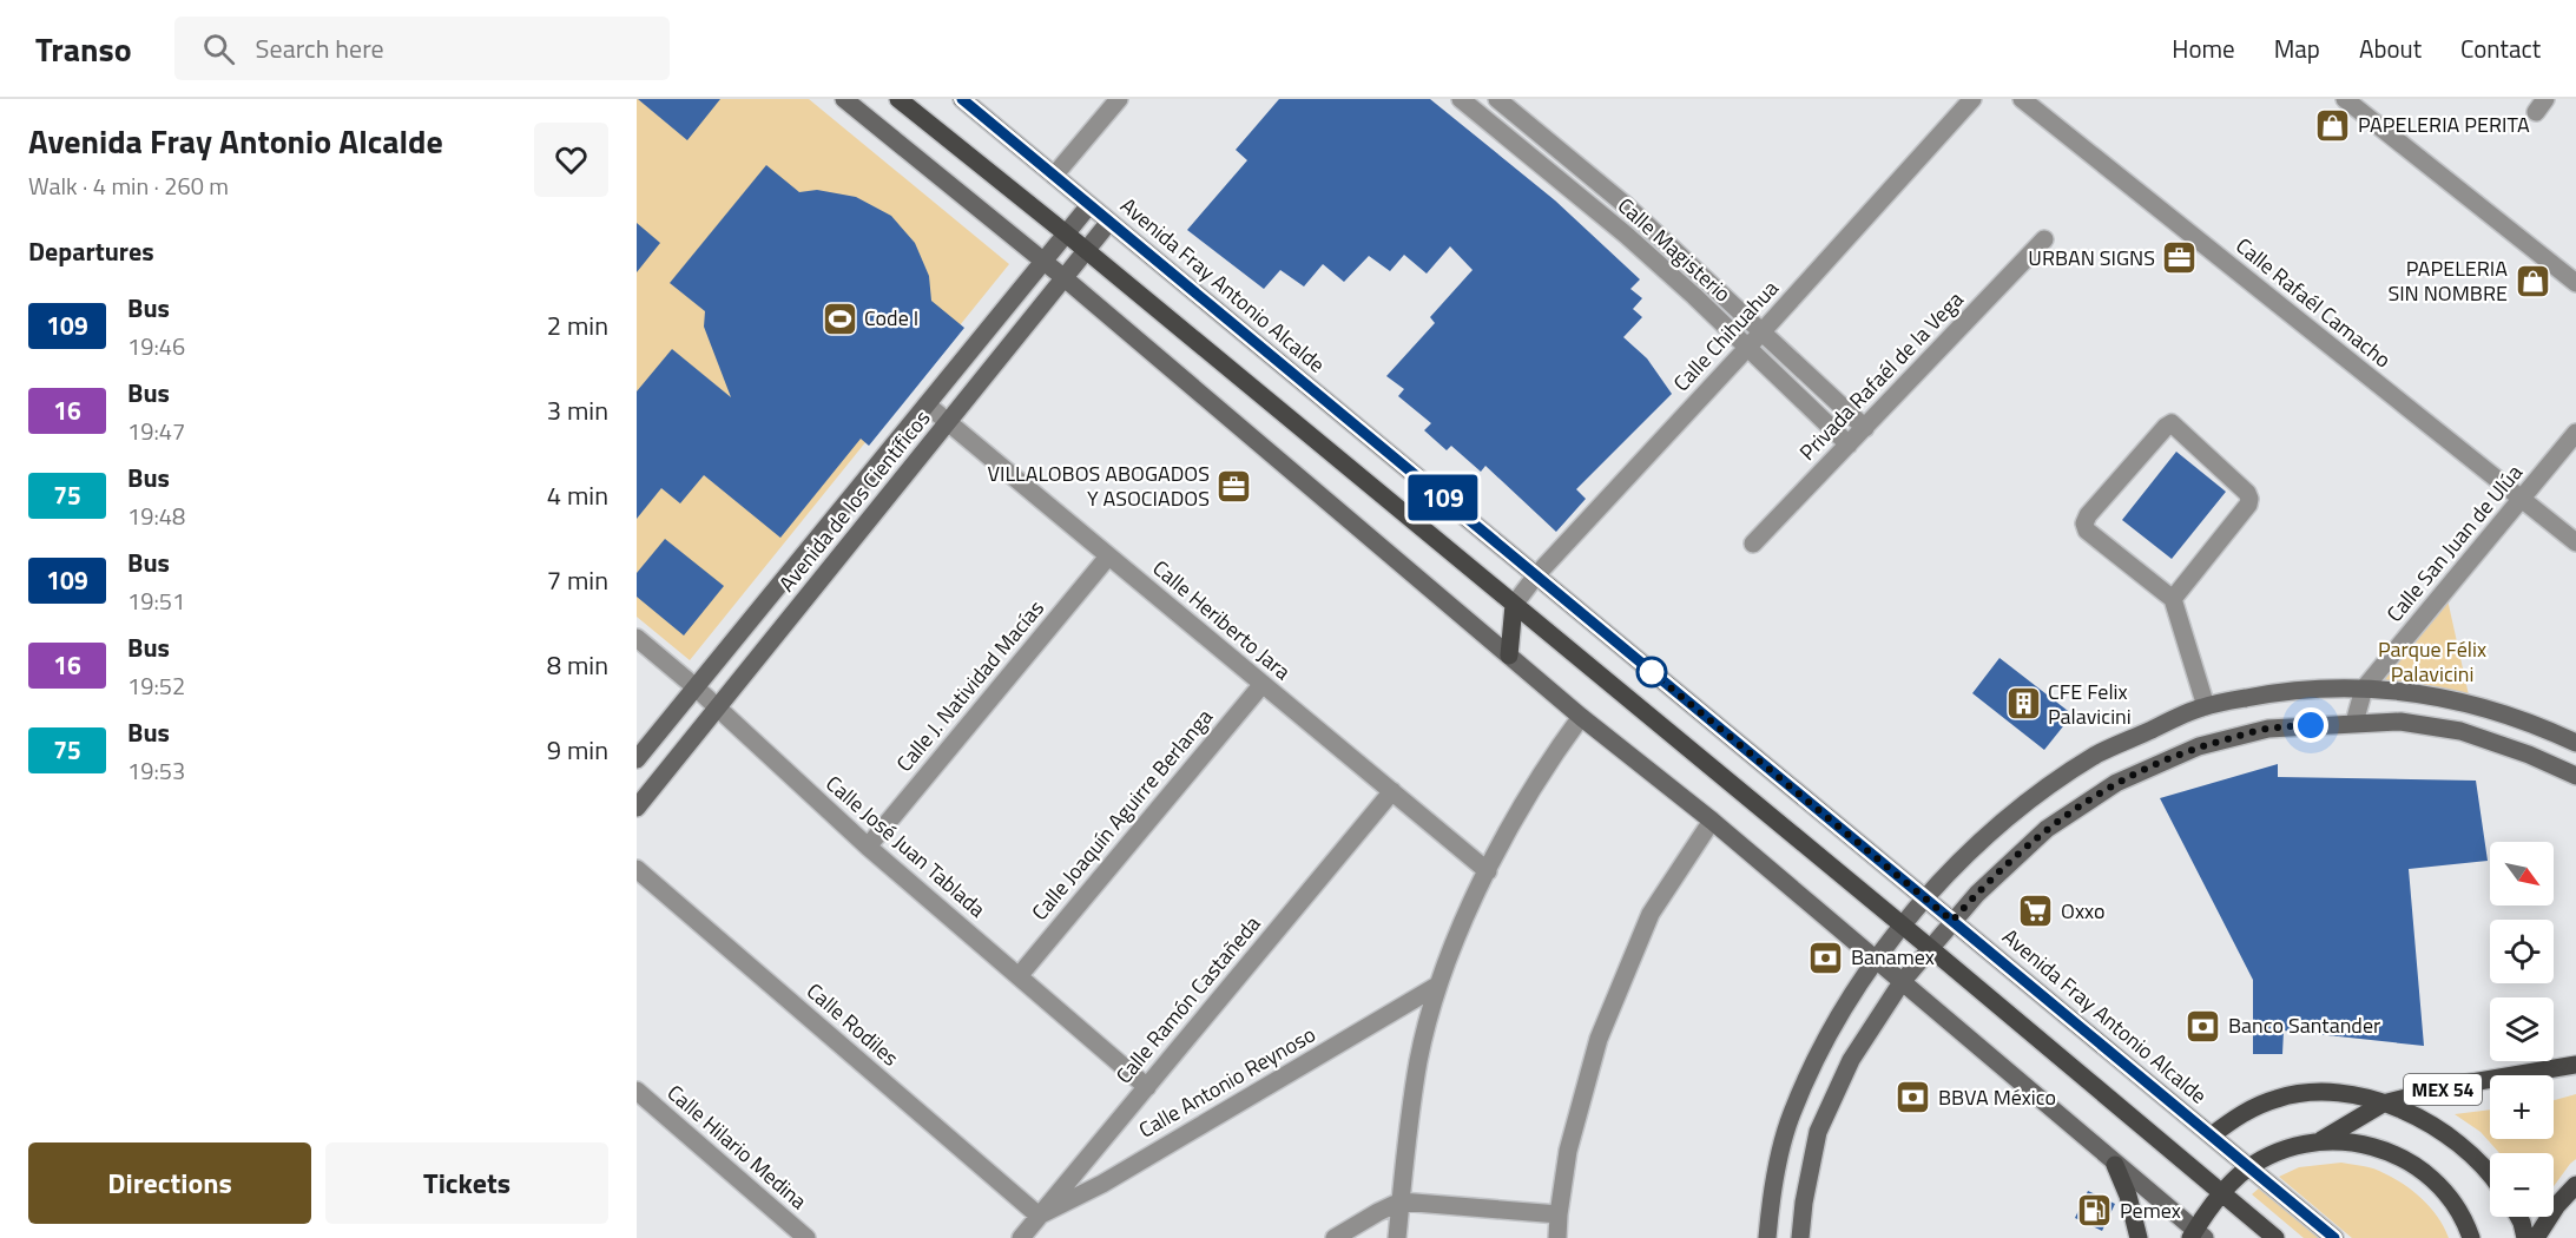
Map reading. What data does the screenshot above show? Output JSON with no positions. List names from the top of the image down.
{
  "streets": {
    "main road": ["MEX 54"],
    "street": [
      "Calle Magisterio",
      "Avenida Fray Antonio Alcalde",
      "Calle Rafaél Camacho",
      "Calle Chihuahua",
      "Privada Rafaél de la Vega",
      "Avenida de los Científicos",
      "Calle San Juan de Ulúa",
      "Calle Heriberto Jara",
      "Calle J. Natividad Macías",
      "Calle Joaquín Aguirre Berlanga",
      "Calle José Juan Tablada",
      "Calle Ramón Castañeda",
      "Calle Rodiles",
      "Calle Antonio Reynoso",
      "Calle Hilario Medina"
    ]
  },
  "crossings": [
    ["Calle Magisterio", "Calle Chihuahua"],
    ["Calle Magisterio", "Privada Rafaél de la Vega"],
    ["Avenida Fray Antonio Alcalde", "Calle Chihuahua"],
    ["Avenida Fray Antonio Alcalde", "Avenida de los Científicos"],
    ["Avenida Fray Antonio Alcalde", "MEX 54"],
    ["Calle Rafaél Camacho", "Calle San Juan de Ulúa"],
    ["Avenida de los Científicos", "Calle Heriberto Jara"],
    ["Avenida de los Científicos", "Calle José Juan Tablada"],
    ["Calle Heriberto Jara", "Calle J. Natividad Macías"],
    ["Calle Heriberto Jara", "Calle Joaquín Aguirre Berlanga"],
    ["Calle Heriberto Jara", "Calle Ramón Castañeda"],
    ["Calle J. Natividad Macías", "Calle José Juan Tablada"],
    ["Calle Joaquín Aguirre Berlanga", "Calle José Juan Tablada"],
    ["Calle José Juan Tablada", "Calle Ramón Castañeda"],
    ["Calle Ramón Castañeda", "Calle Rodiles"],
    ["Calle Ramón Castañeda", "Calle Antonio Reynoso"],
    ["Calle Rodiles", "Calle Antonio Reynoso"]
  ],
  "parks": ["Parque Félix Palavicini"],
  "places": {
    "shop": ["PAPELERIA PERITA", "PAPELERIA SIN NOMBRE"],
    "office": ["URBAN SIGNS", "VILLALOBOS ABOGADOS Y ASOCIADOS"],
    "sports": ["Code I"],
    "building": ["CFE Felix Palavicini"],
    "supermarket": ["Oxxo"],
    "bank": ["Banamex", "Banco Santander", "BBVA México"],
    "fuel station": ["Pemex"]
  },
  "lines": ["bus line 109"],
  "north": "bottom right",
  "page": {
    "header": "Transo",
    "search": "Search here",
    "nav": [
      "Home",
      "Map",
      "About",
      "Contact"
    ],
    "heading": [
      ["Avenida Fray Antonio Alcalde", "Walk · 4 min · 260 m"],
      "Departures"
    ],
    "on_map": "109",
    "list": [
      {
        "mark": "109",
        "name": "Bus",
        "note": "19:46",
        "value": "2 min"
      },
      {
        "mark": "16",
        "name": "Bus",
        "note": "19:47",
        "value": "3 min"
      },
      {
        "mark": "75",
        "name": "Bus",
        "note": "19:48",
        "value": "4 min"
      },
      {
        "mark": "109",
        "name": "Bus",
        "note": "19:51",
        "value": "7 min"
      },
      {
        "mark": "16",
        "name": "Bus",
        "note": "19:52",
        "value": "8 min"
      },
      {
        "mark": "75",
        "name": "Bus",
        "note": "19:53",
        "value": "9 min"
      }
    ],
    "map_buttons": ["+", "−"],
    "buttons": ["Directions", "Tickets"]
  }
}
